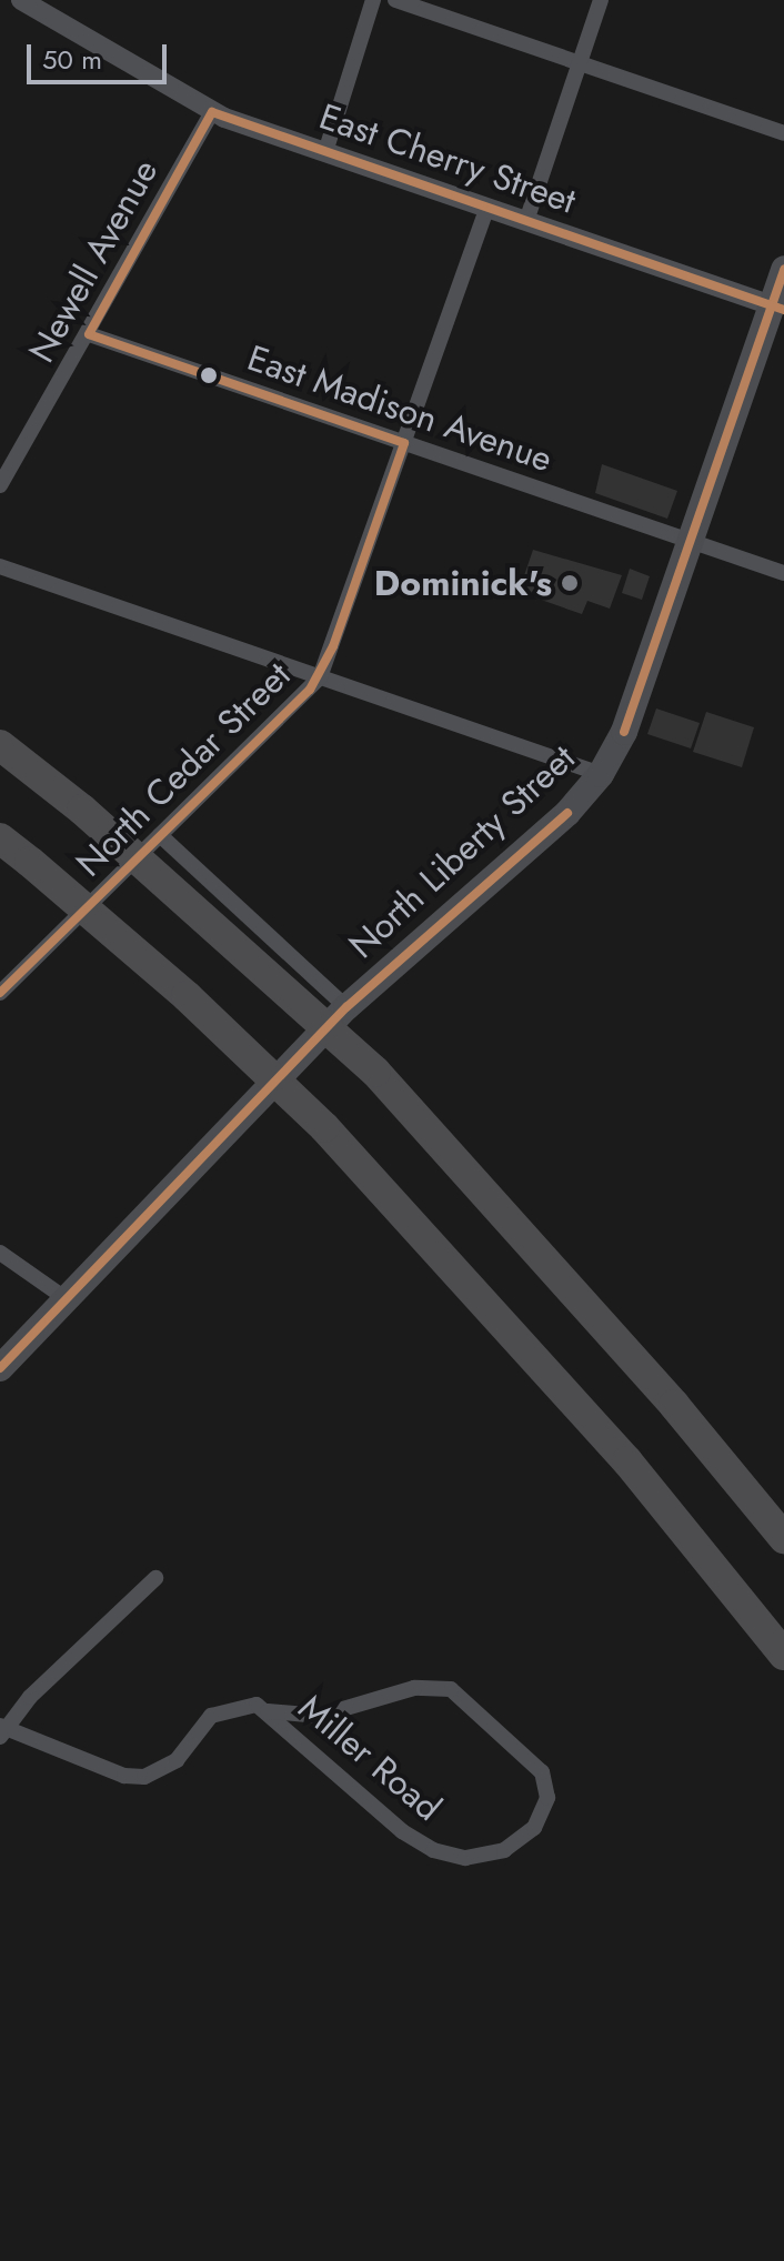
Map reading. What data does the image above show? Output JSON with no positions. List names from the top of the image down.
{
  "streets": {
    "main road": ["North Liberty Street"],
    "street": [
      "East Cherry Street",
      "Newell Avenue",
      "East Madison Avenue",
      "North Cedar Street",
      "Miller Road"
    ]
  },
  "crossings": [
    ["East Cherry Street", "Newell Avenue"],
    ["East Cherry Street", "North Cedar Street"],
    ["East Cherry Street", "North Liberty Street"],
    ["Newell Avenue", "East Madison Avenue"],
    ["East Madison Avenue", "North Cedar Street"],
    ["East Madison Avenue", "North Liberty Street"]
  ],
  "places": ["Dominick's"],
  "scale_bar": "50 m"
}
